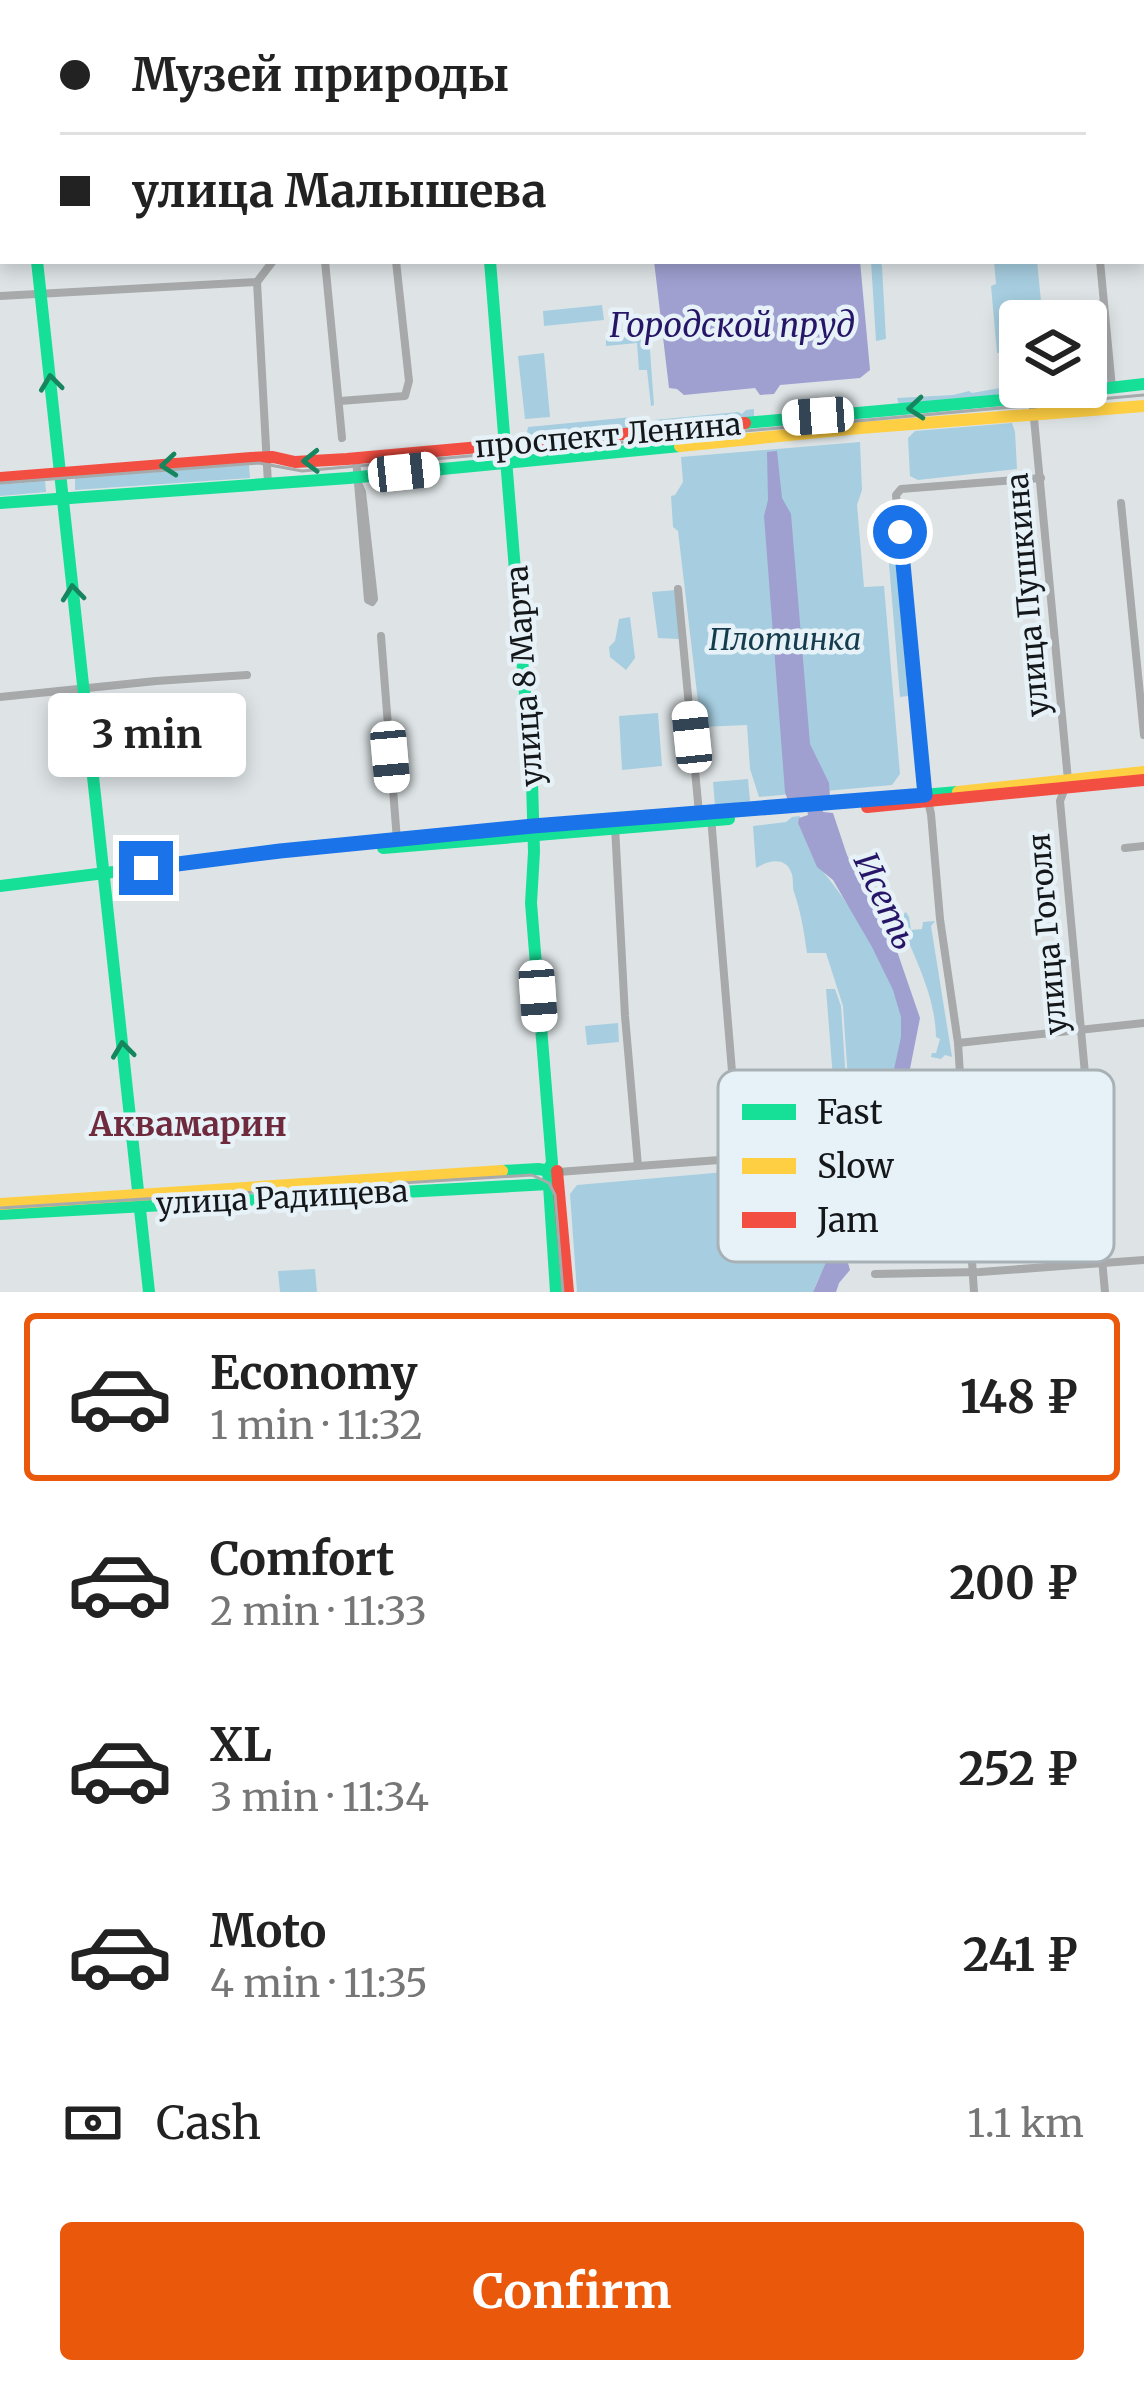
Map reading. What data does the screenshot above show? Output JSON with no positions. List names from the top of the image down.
{
  "streets": {
    "main road": ["проспект Ленина", "улица 8 Марта", "улица Радищева"],
    "street": ["улица Пушкина", "улица Гоголя"]
  },
  "crossings": [
    ["проспект Ленина", "улица Пушкина"],
    ["проспект Ленина", "улица 8 Марта"],
    ["улица Пушкина", "улица Гоголя"],
    ["улица 8 Марта", "улица Радищева"]
  ],
  "districts": ["Аквамарин"],
  "water": ["Городской пруд", "Исеть"],
  "parks": ["Плотинка"],
  "legend": ["Fast", "Slow", "Jam"],
  "page": {
    "banner": ["Музей природы", "улица Малышева"],
    "bubble": "3 min",
    "list": [
      {
        "name": "Economy",
        "note": "1 min · 11:32",
        "value": "148 ₽"
      },
      {
        "name": "Comfort",
        "note": "2 min · 11:33",
        "value": "200 ₽"
      },
      {
        "name": "XL",
        "note": "3 min · 11:34",
        "value": "252 ₽"
      },
      {
        "name": "Moto",
        "note": "4 min · 11:35",
        "value": "241 ₽"
      }
    ],
    "pay": ["Cash", "1.1 km"],
    "buttons": "Confirm"
  }
}
